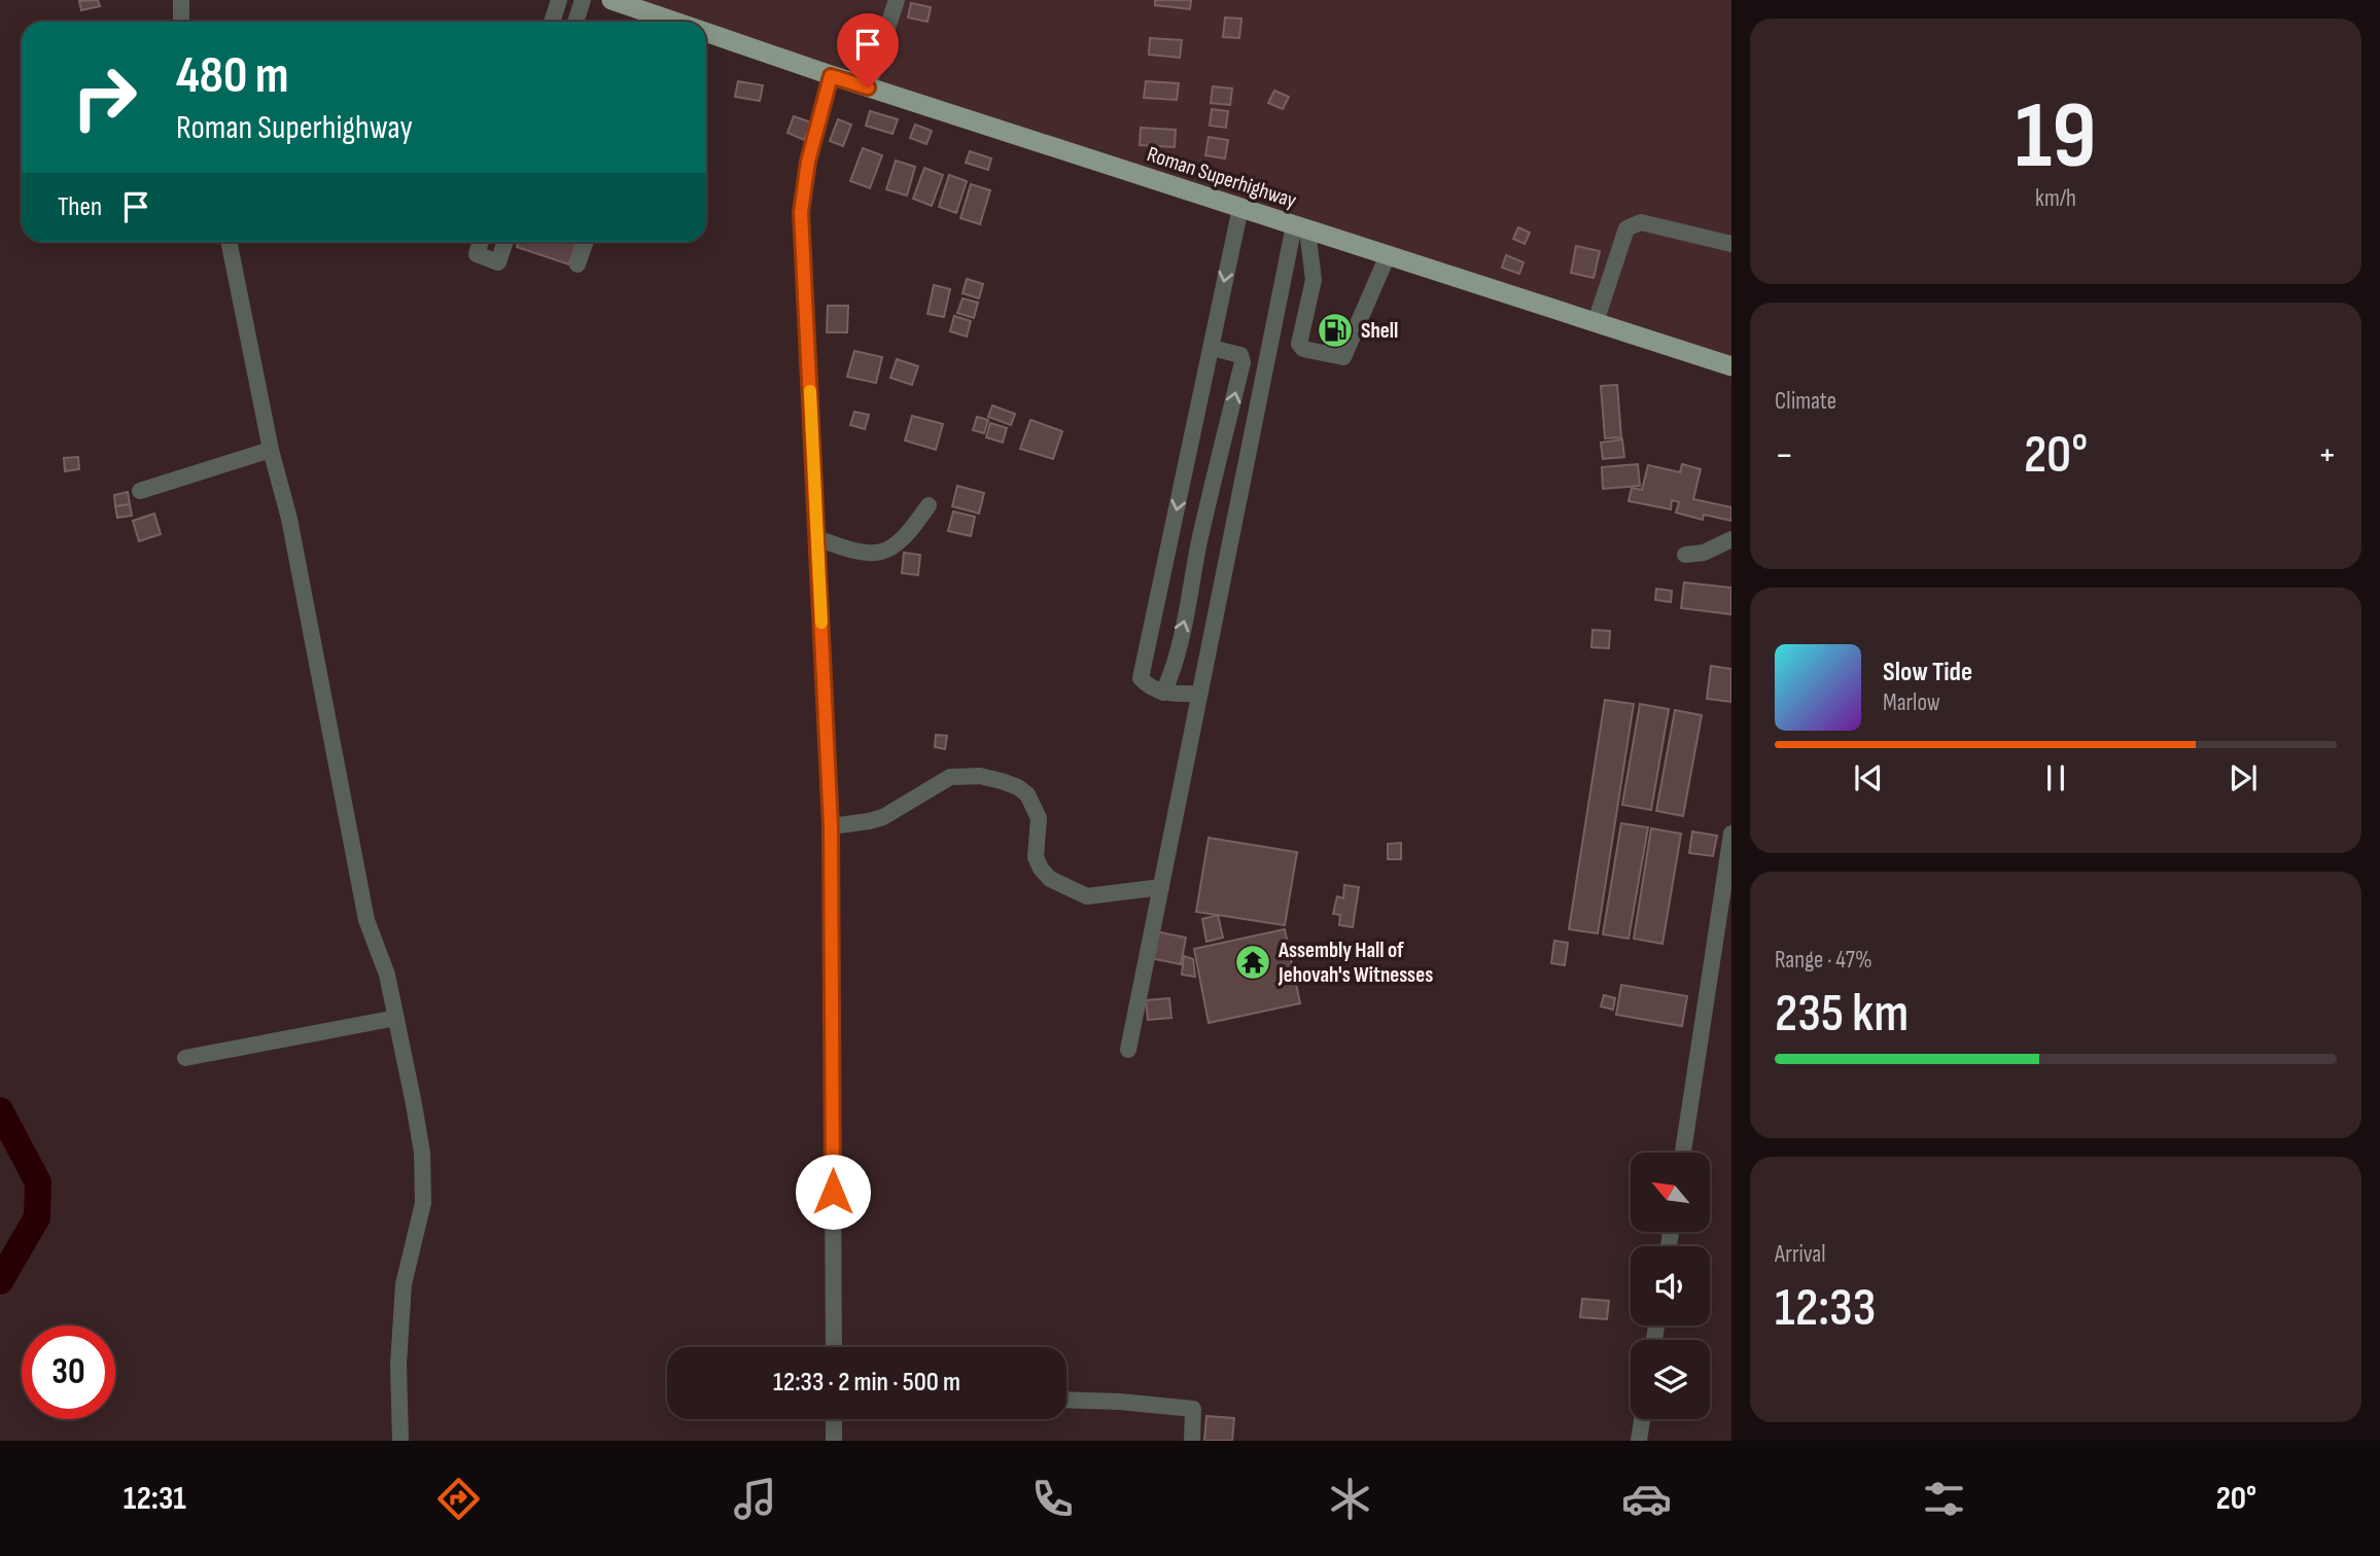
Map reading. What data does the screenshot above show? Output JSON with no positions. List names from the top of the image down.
{
  "streets": {
    "main road": ["Roman Superhighway"]
  },
  "places": {
    "fuel station": ["Shell"],
    "temple": ["Assembly Hall of Jehovah's Witnesses"]
  },
  "north": "top left",
  "page": {
    "tile": [
      ["19", "km/h"],
      "Climate",
      ["Range · 47%", "235 km"],
      ["Arrival", "12:33"]
    ],
    "turn": ["480 m", "Roman Superhighway"],
    "then": "Then",
    "heat": ["−", "20°", "+"],
    "song": ["Slow Tide", "Marlow"],
    "limit": "30",
    "trip": "12:33 · 2 min · 500 m",
    "tabs": ["12:31", "20°"]
  }
}
